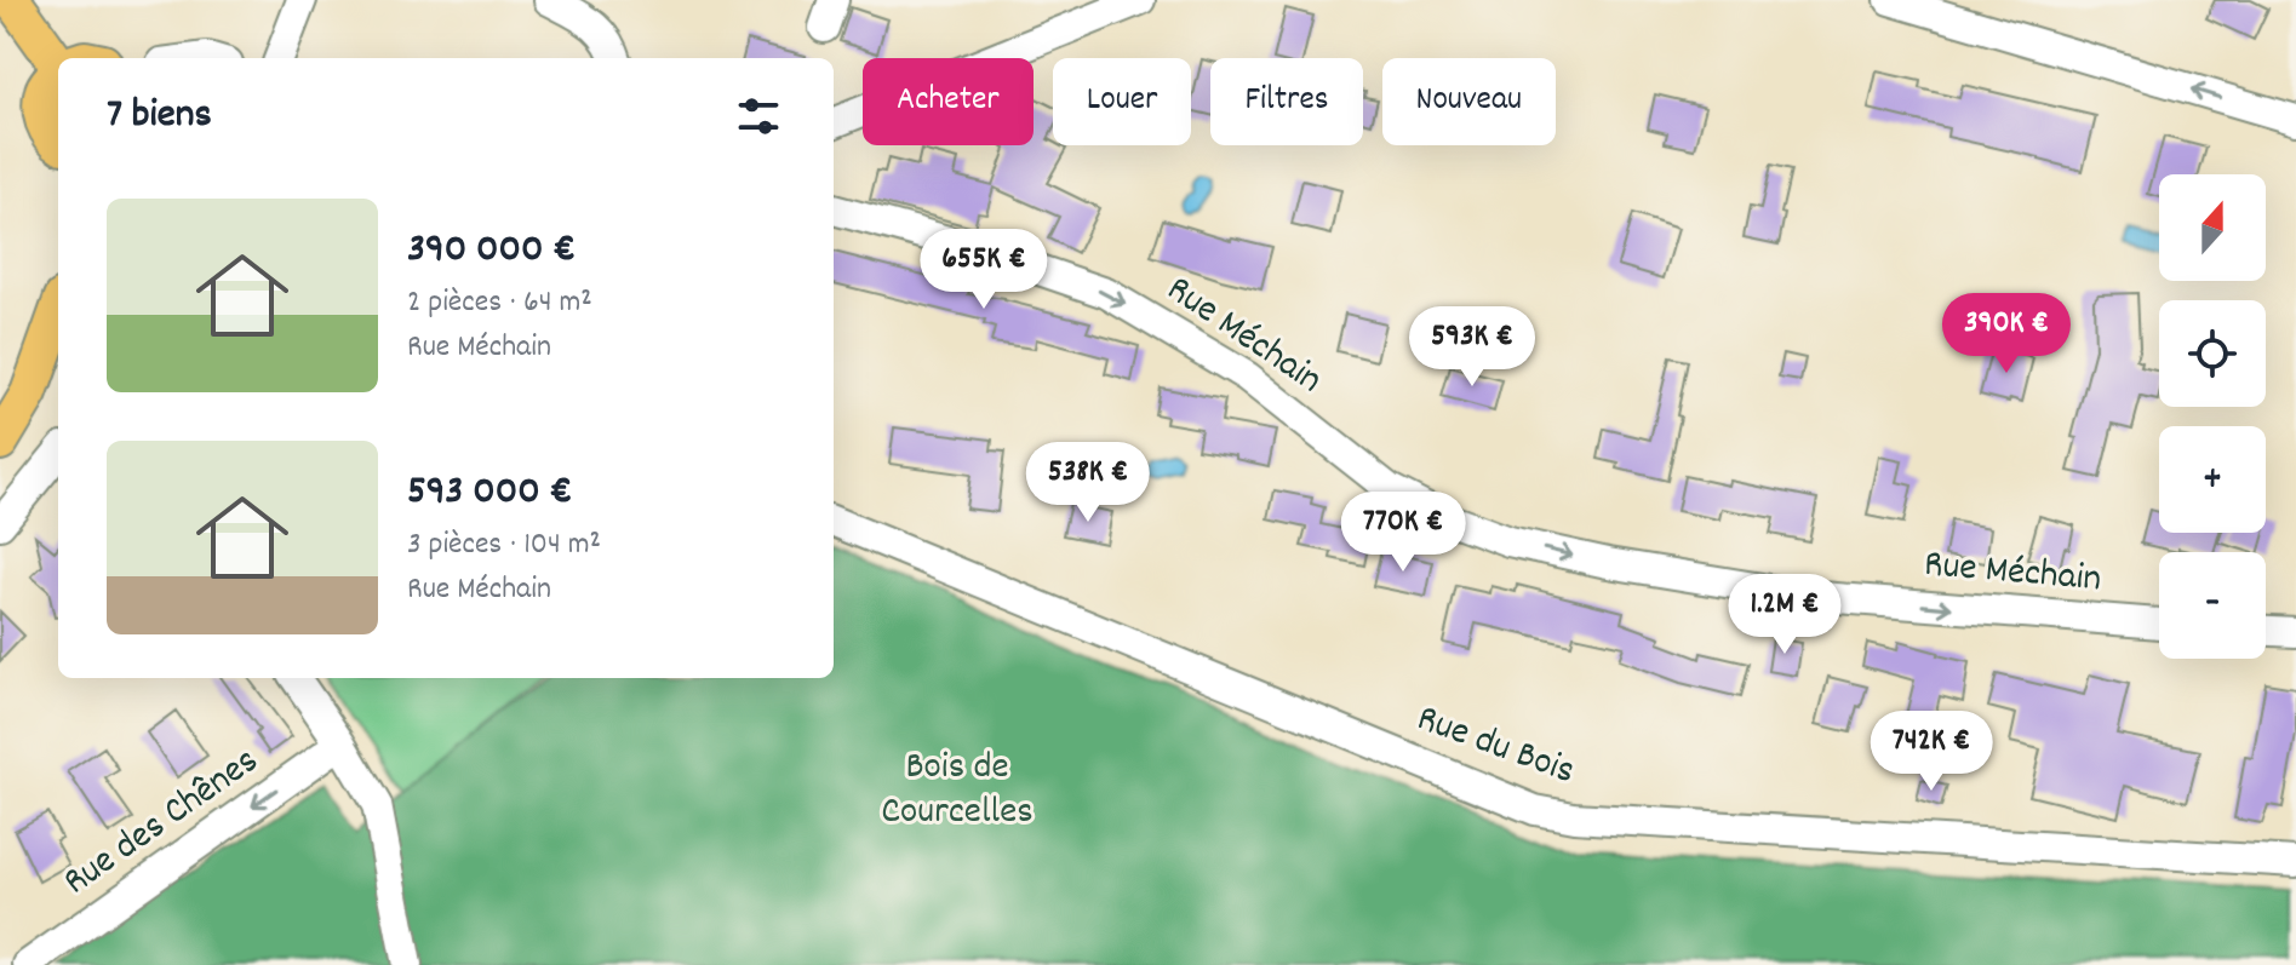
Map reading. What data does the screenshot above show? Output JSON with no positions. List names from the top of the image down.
{
  "streets": {
    "street": ["Rue Méchain", "Rue du Bois", "Rue des Chênes"]
  },
  "one_way": ["Rue Méchain", "Rue des Chênes"],
  "parks": ["Bois de Courcelles"],
  "north": "top",
  "page": {
    "chip": [
      "Acheter",
      "Louer",
      "Filtres",
      "Nouveau"
    ],
    "heading": "7 biens",
    "map_buttons": ["+", "−"],
    "list": [
      {
        "name": "390 000 €",
        "note": "2 pièces · 64 m² · Rue Méchain"
      },
      {
        "name": "593 000 €",
        "note": "3 pièces · 104 m² · Rue Méchain"
      }
    ],
    "price": [
      "655K €",
      "390K €",
      "593K €",
      "538K €",
      "770K €",
      "1.2M €",
      "742K €"
    ]
  }
}
